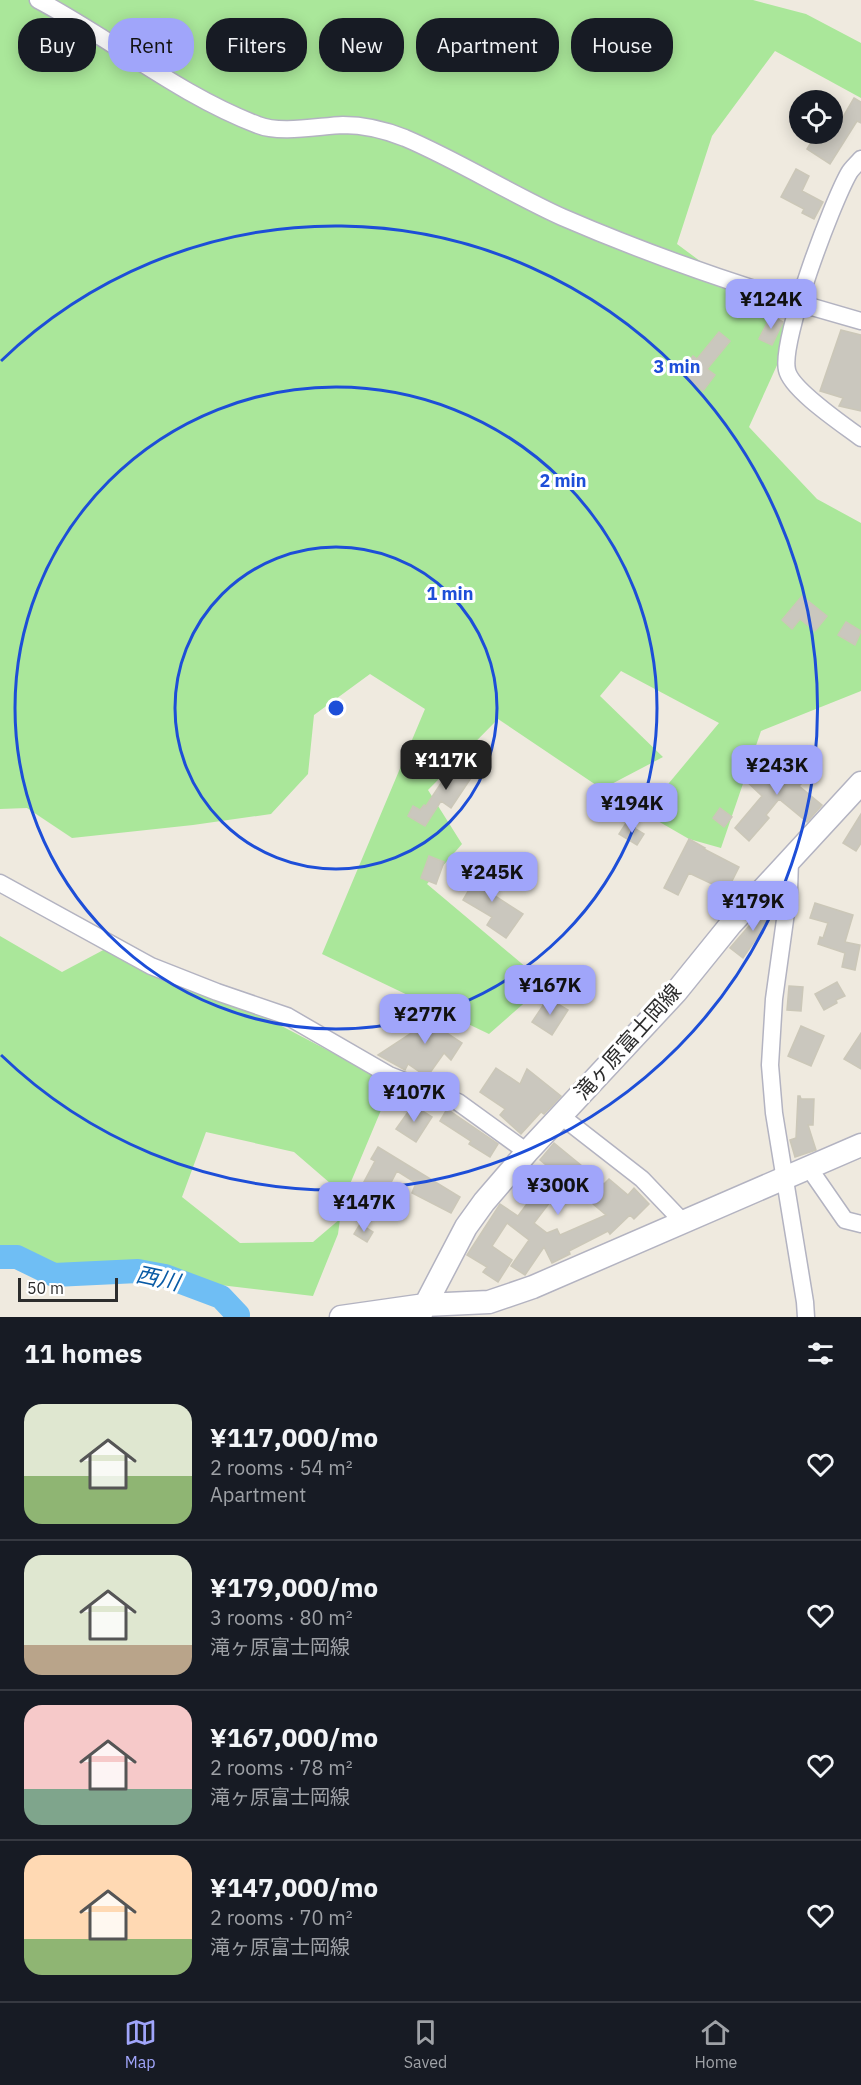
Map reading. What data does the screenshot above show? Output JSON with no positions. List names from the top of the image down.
{
  "streets": {
    "main road": ["滝ヶ原富士岡線"]
  },
  "water": ["西川"],
  "scale_bar": "50 m",
  "page": {
    "chip": [
      "Buy",
      "Rent",
      "Filters",
      "New",
      "Apartment",
      "House"
    ],
    "price": [
      "¥124K",
      "¥117K",
      "¥243K",
      "¥194K",
      "¥245K",
      "¥179K",
      "¥167K",
      "¥277K",
      "¥107K",
      "¥300K",
      "¥147K"
    ],
    "scale": "50 m",
    "heading": "11 homes",
    "list": [
      {
        "name": "¥117,000/mo",
        "note": "2 rooms · 54 m² · Apartment"
      },
      {
        "name": "¥179,000/mo",
        "note": "3 rooms · 80 m² · 滝ヶ原富士岡線"
      },
      {
        "name": "¥167,000/mo",
        "note": "2 rooms · 78 m² · 滝ヶ原富士岡線"
      },
      {
        "name": "¥147,000/mo",
        "note": "2 rooms · 70 m² · 滝ヶ原富士岡線"
      }
    ],
    "tabs": ["Map", "Saved", "Home"]
  },
  "rings": ["3 min", "2 min", "1 min"]
}
